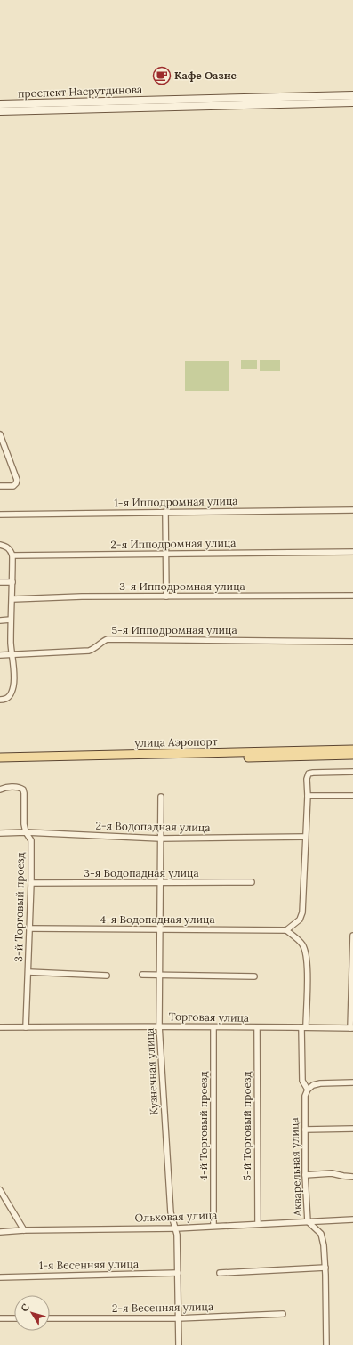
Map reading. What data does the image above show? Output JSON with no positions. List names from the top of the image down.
{
  "streets": {
    "main road": ["проспект Насрутдинова", "улица Аэропорт"],
    "street": [
      "1-я Ипподромная улица",
      "2-я Ипподромная улица",
      "3-я Ипподромная улица",
      "5-я Ипподромная улица",
      "2-я Водопадная улица",
      "3-я Водопадная улица",
      "3-й Торговый проезд",
      "4-я Водопадная улица",
      "Торговая улица",
      "Кузнечная улица",
      "4-й Торговый проезд",
      "5-й Торговый проезд",
      "Акварельная улица",
      "Ольховая улица",
      "1-я Весенняя улица",
      "2-я Весенняя улица"
    ]
  },
  "crossings": [
    ["2-я Водопадная улица", "3-й Торговый проезд"],
    ["2-я Водопадная улица", "Кузнечная улица"],
    ["3-я Водопадная улица", "3-й Торговый проезд"],
    ["3-я Водопадная улица", "Кузнечная улица"],
    ["3-й Торговый проезд", "4-я Водопадная улица"],
    ["3-й Торговый проезд", "Торговая улица"],
    ["4-я Водопадная улица", "Кузнечная улица"],
    ["Торговая улица", "Кузнечная улица"],
    ["Торговая улица", "4-й Торговый проезд"],
    ["Торговая улица", "5-й Торговый проезд"],
    ["Кузнечная улица", "Ольховая улица"],
    ["Кузнечная улица", "1-я Весенняя улица"],
    ["Кузнечная улица", "2-я Весенняя улица"],
    ["4-й Торговый проезд", "Ольховая улица"],
    ["5-й Торговый проезд", "Ольховая улица"],
    ["Акварельная улица", "Ольховая улица"]
  ],
  "places": {
    "cafe": ["Кафе Оазис"]
  },
  "north": "top left"
}
